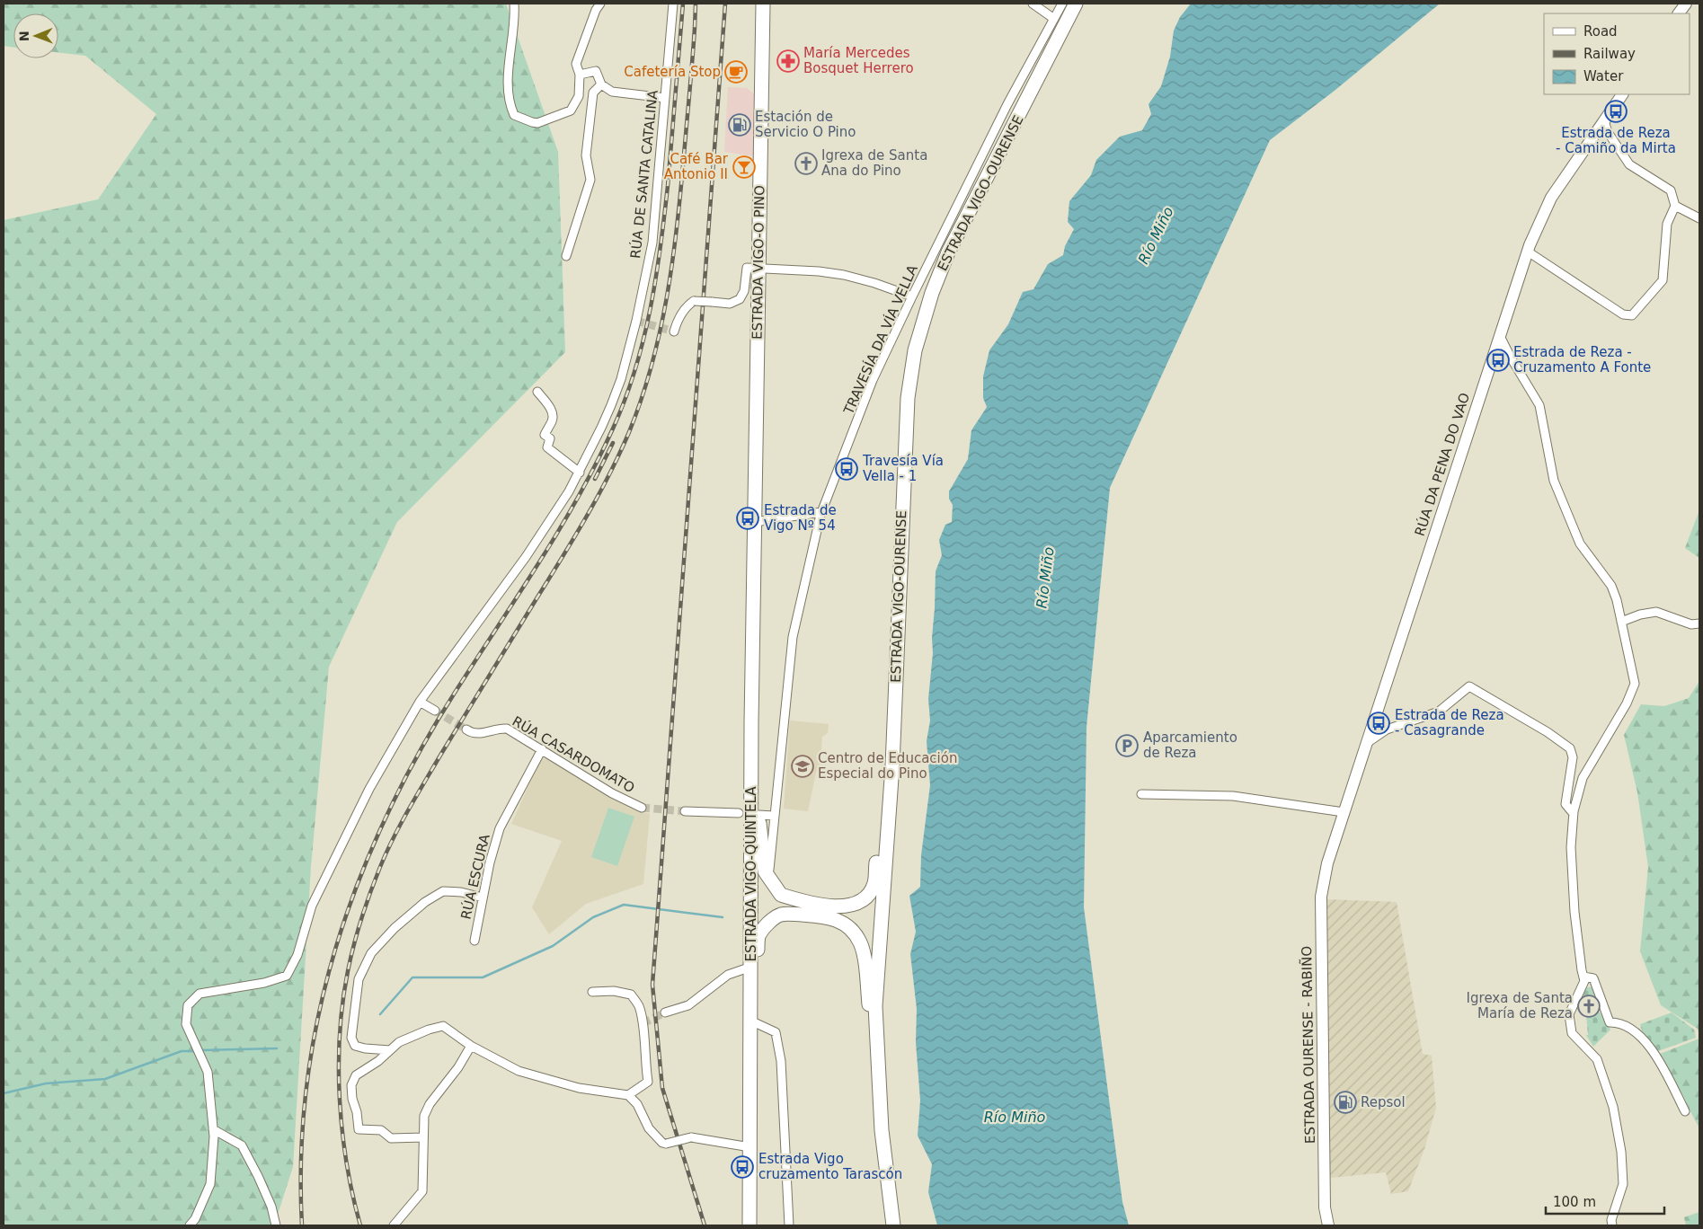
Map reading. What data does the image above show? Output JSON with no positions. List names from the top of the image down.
{
  "streets": {
    "highway": ["ESTRADA VIGO-OURENSE", "ESTRADA VIGO-O PINO", "ESTRADA VIGO-QUINTELA"],
    "main road": ["RÚA DA PENA DO VAO", "ESTRADA OURENSE - RABIÑO"],
    "street": [
      "RÚA DE SANTA CATALINA",
      "TRAVESÍA DA VÍA VELLA",
      "RÚA CASARDOMATO",
      "RÚA ESCURA"
    ]
  },
  "crossings": [
    ["ESTRADA VIGO-O PINO", "ESTRADA VIGO-QUINTELA"],
    ["RÚA DA PENA DO VAO", "ESTRADA OURENSE - RABIÑO"],
    ["RÚA CASARDOMATO", "RÚA ESCURA"]
  ],
  "water": ["Río Miño"],
  "places": {
    "pharmacy": ["María Mercedes Bosquet Herrero"],
    "cafe": ["Cafetería Stop"],
    "bus stop": [
      "Estrada de Reza - Camiño da Mirta",
      "Estrada de Reza - Cruzamento A Fonte",
      "Travesía Vía Vella - 1",
      "Estrada de Vigo Nº 54",
      "Estrada de Reza - Casagrande",
      "Estrada Vigo cruzamento Tarascón"
    ],
    "fuel station": ["Estación de Servicio O Pino", "Repsol"],
    "church": ["Igrexa de Santa Ana do Pino", "Igrexa de Santa María de Reza"],
    "bar": ["Café Bar Antonio II"],
    "parking": ["Aparcamiento de Reza"],
    "school or university": ["Centro de Educación Especial do Pino"]
  },
  "legend": ["Road", "Railway", "Water"],
  "scale_bar": "100 m",
  "north": "left"
}
